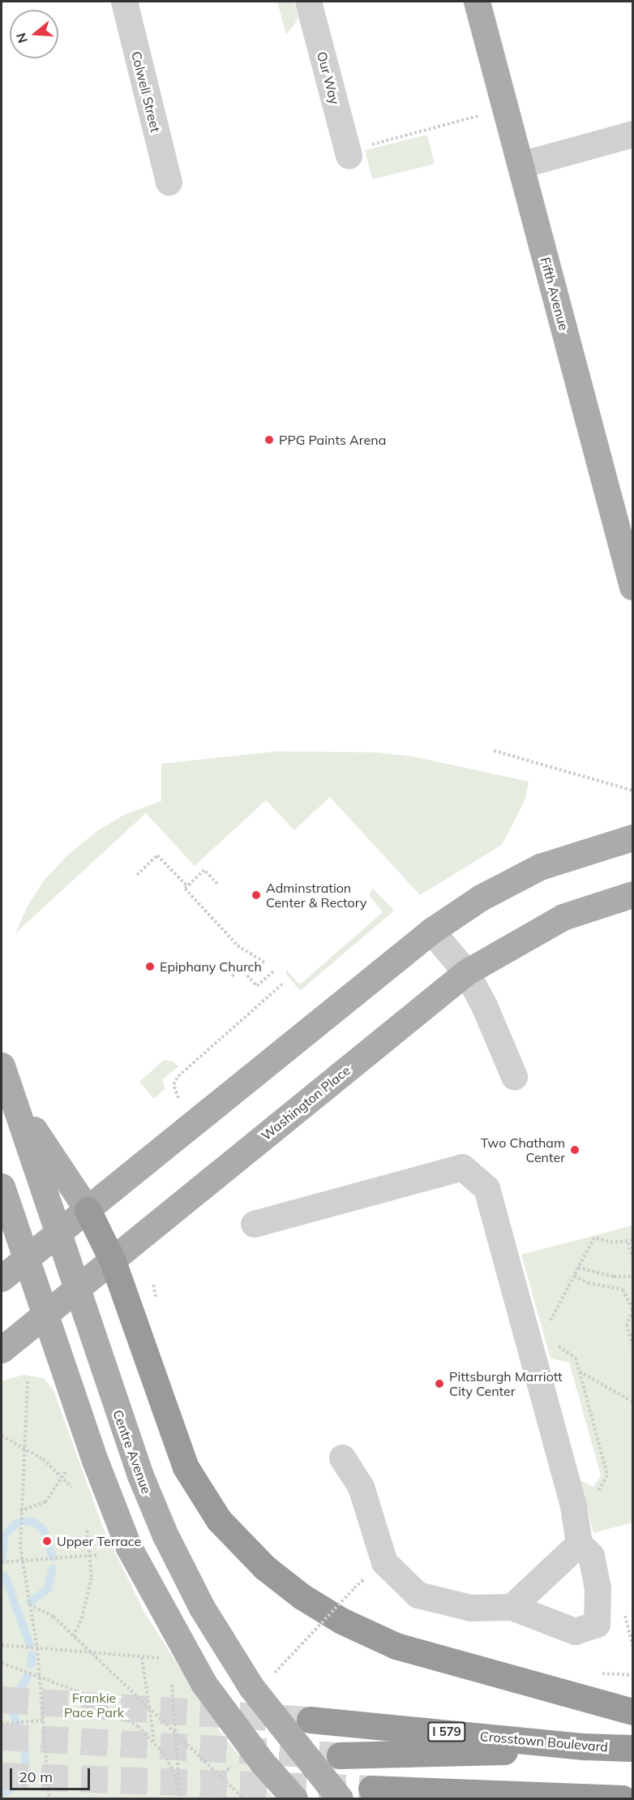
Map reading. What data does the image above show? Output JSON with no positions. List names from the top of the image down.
{
  "streets": {
    "highway": ["I 579", "Crosstown Boulevard"],
    "main road": ["Fifth Avenue", "Washington Place", "Centre Avenue"],
    "lane": ["Our Way", "Colwell Street"]
  },
  "crossings": [
    ["Washington Place", "Centre Avenue"]
  ],
  "parks": ["Frankie Pace Park"],
  "places": [
    "PPG Paints Arena",
    "Adminstration Center & Rectory",
    "Epiphany Church",
    "Two Chatham Center",
    "Pittsburgh Marriott City Center",
    "Upper Terrace"
  ],
  "scale_bar": "20 m",
  "north": "left"
}
